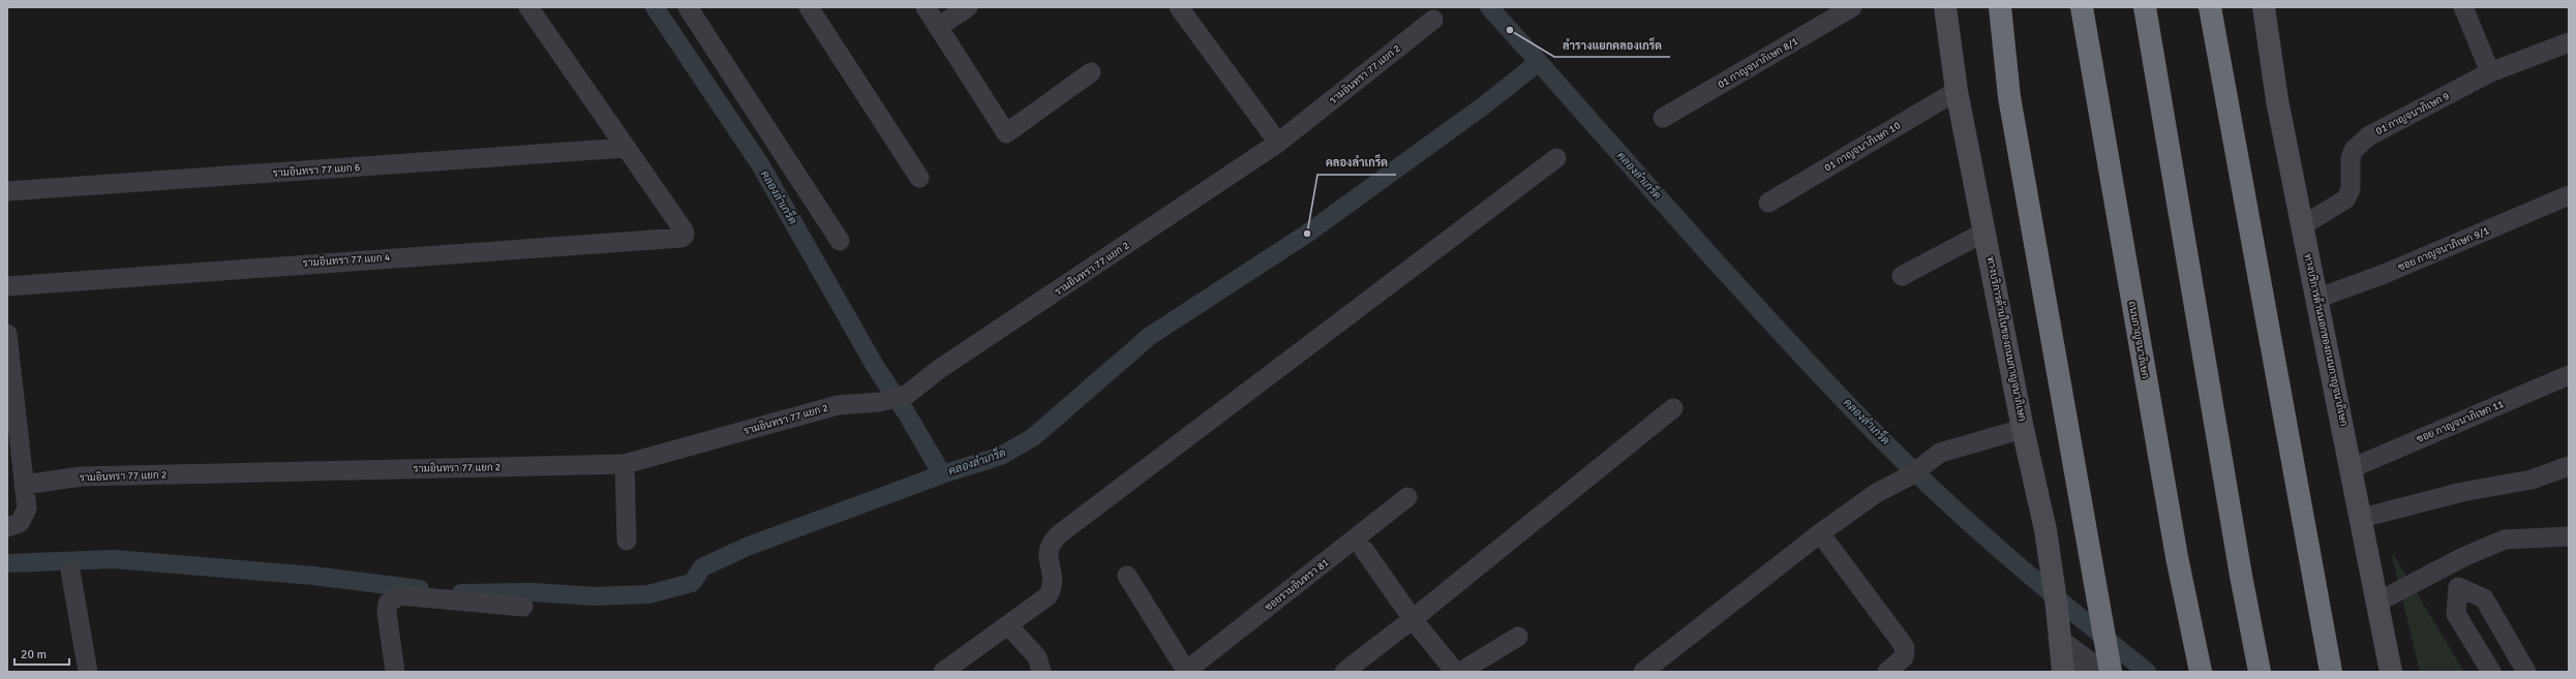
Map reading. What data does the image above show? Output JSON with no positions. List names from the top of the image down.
{
  "streets": {
    "highway": ["ถนนกาญจนาภิเษก"],
    "main road": ["ทางบริการด้านในของถนนกาญจนาภิเษก", "ทางบริการด้านนอกของถนนกาญจนาภิเษก"],
    "street": [
      "01 กาญจนาภิเษก 8/1",
      "รามอินทรา 77 แยก 2",
      "01 กาญจนาภิเษก 9",
      "01 กาญจนาภิเษก 10",
      "รามอินทรา 77 แยก 6",
      "ซอย กาญจนาภิเษก 9/1",
      "รามอินทรา 77 แยก 4",
      "ซอย กาญจนาภิเษก 11",
      "ซอยรามอินทรา 81"
    ]
  },
  "crossings": [
    ["01 กาญจนาภิเษก 9", "ทางบริการด้านนอกของถนนกาญจนาภิเษก"],
    ["01 กาญจนาภิเษก 10", "ทางบริการด้านในของถนนกาญจนาภิเษก"],
    ["รามอินทรา 77 แยก 6", "รามอินทรา 77 แยก 4"],
    ["ซอย กาญจนาภิเษก 9/1", "ทางบริการด้านนอกของถนนกาญจนาภิเษก"],
    ["ทางบริการด้านนอกของถนนกาญจนาภิเษก", "ซอย กาญจนาภิเษก 11"]
  ],
  "water": ["คลองลำเกร็ด"],
  "places": ["ลำรางแยกคลองเกร็ด", "คลองลำเกร็ด"],
  "scale_bar": "20 m"
}
